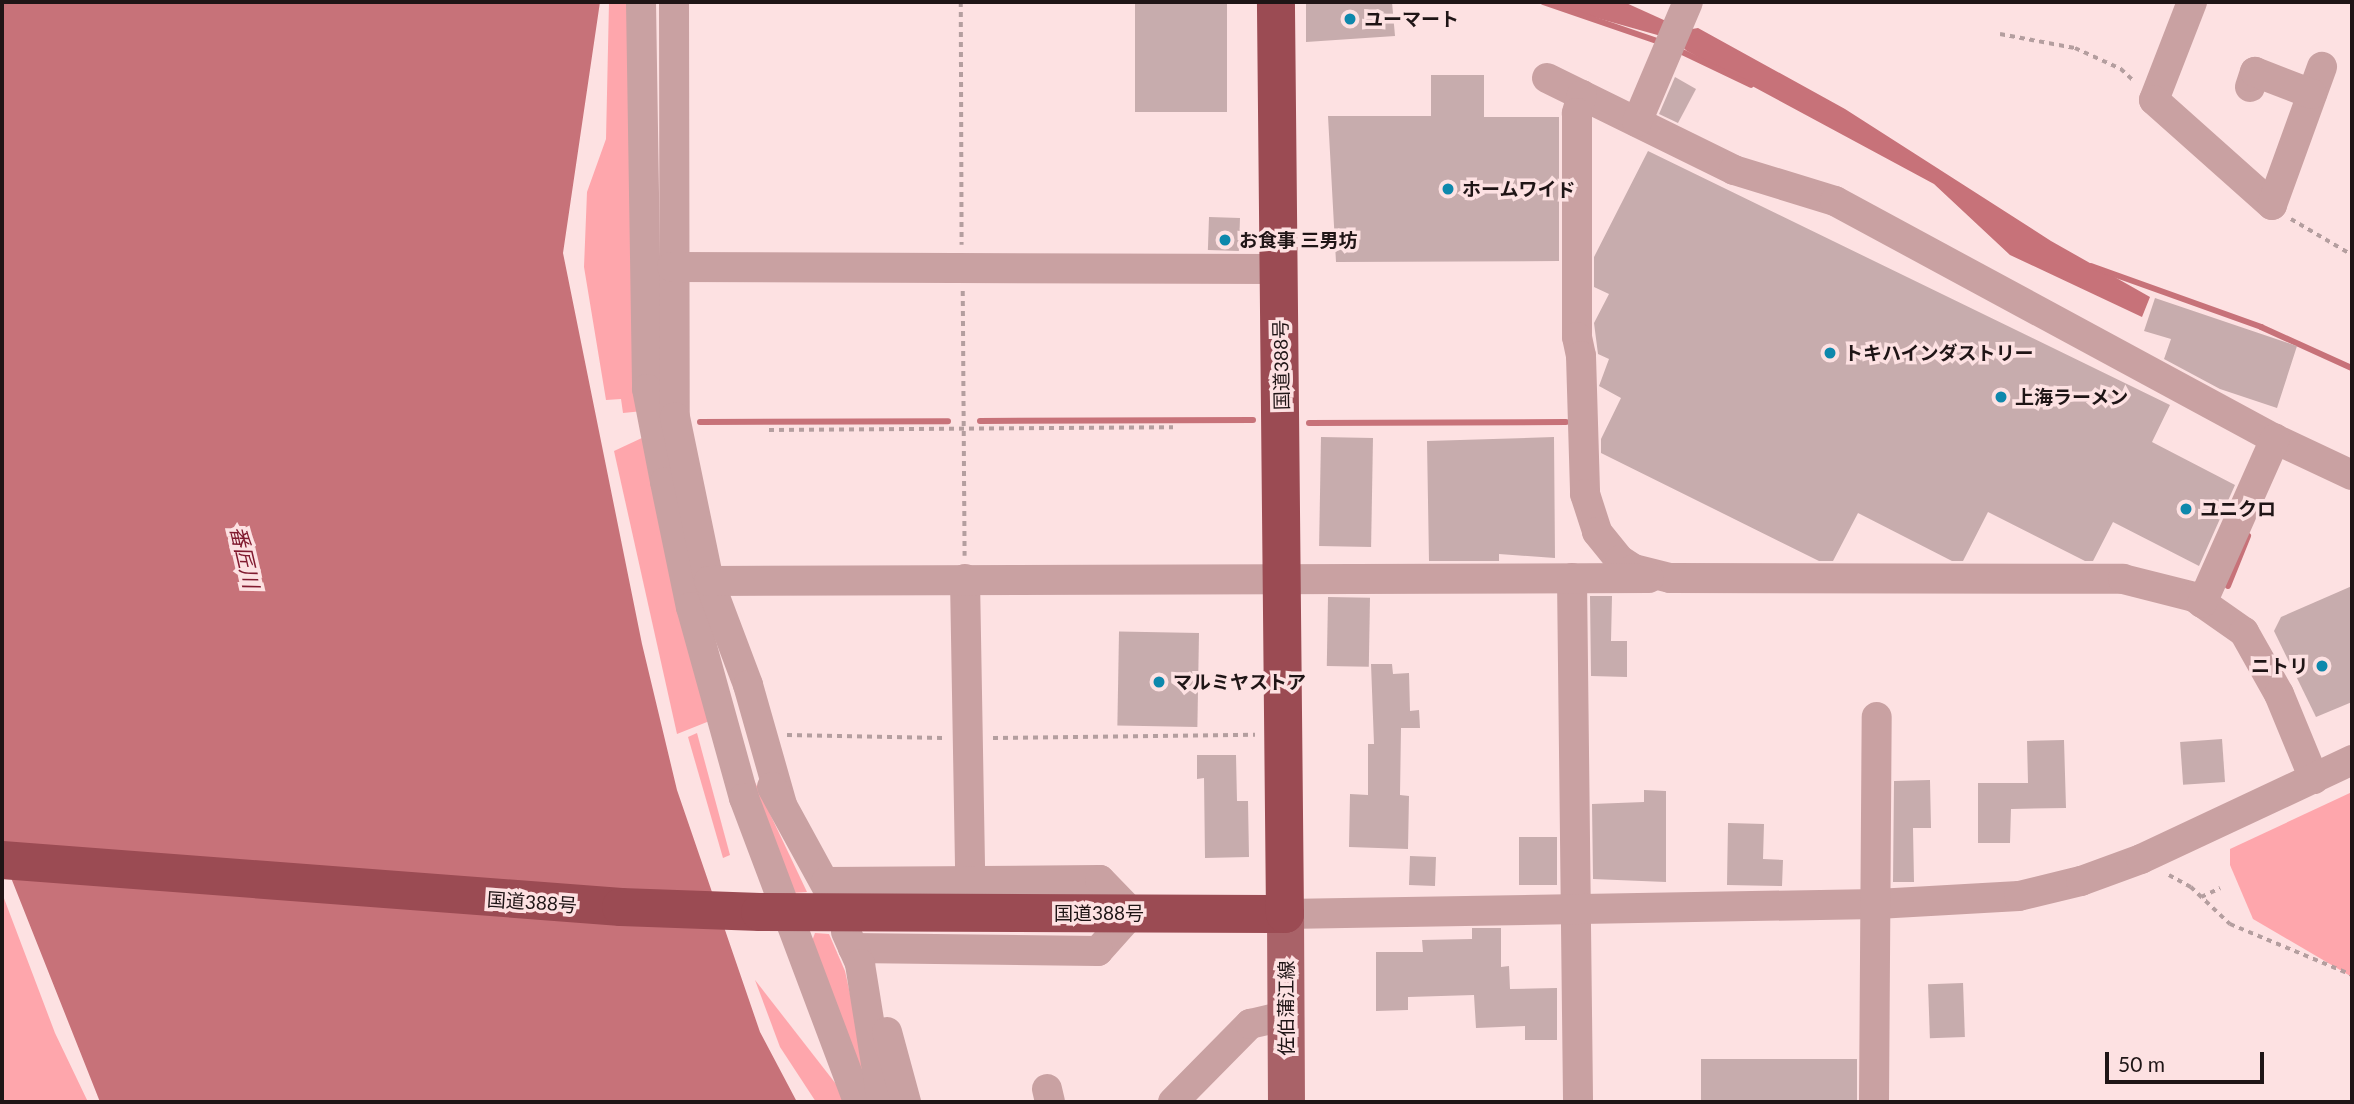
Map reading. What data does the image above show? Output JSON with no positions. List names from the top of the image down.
{
  "streets": {
    "highway": ["国道388号"],
    "main road": ["佐伯蒲江線"]
  },
  "crossings": [
    ["国道388号", "佐伯蒲江線"]
  ],
  "water": ["番匠川"],
  "places": [
    "ユーマート",
    "ホームワイド",
    "お食事 三男坊",
    "トキハインダストリー",
    "上海ラーメン",
    "ユニクロ",
    "ニトリ",
    "マルミヤストア"
  ],
  "scale_bar": "50 m"
}
